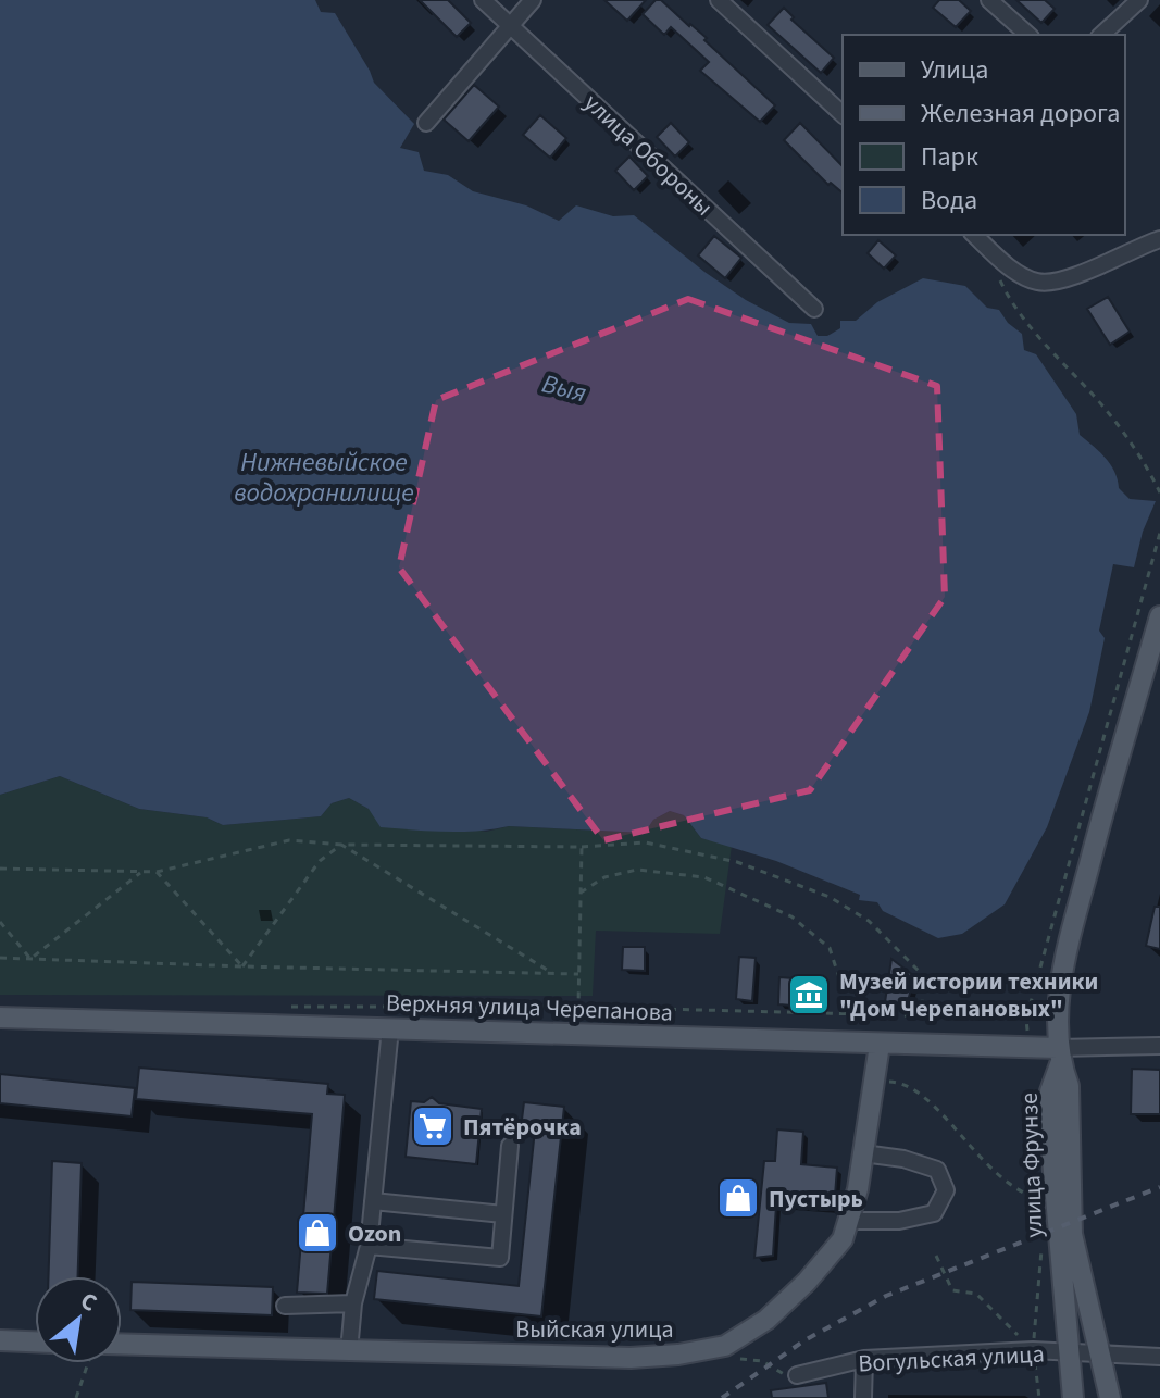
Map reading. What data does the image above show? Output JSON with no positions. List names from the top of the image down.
{
  "streets": {
    "main road": ["Верхняя улица Черепанова", "улица Фрунзе", "Выйская улица"],
    "street": ["улица Обороны", "Вогульская улица"]
  },
  "crossings": [
    ["Верхняя улица Черепанова", "улица Фрунзе"],
    ["Верхняя улица Черепанова", "Выйская улица"],
    ["улица Фрунзе", "Вогульская улица"]
  ],
  "water": ["Выя", "Нижневыйское водохранилище"],
  "places": {
    "museum": ["Музей истории техники \"Дом Черепановых\""],
    "supermarket": ["Пятёрочка"],
    "shop": ["Пустырь", "Ozon"]
  },
  "legend": [
    "Улица",
    "Железная дорога",
    "Парк",
    "Вода"
  ],
  "north": "top right"
}
